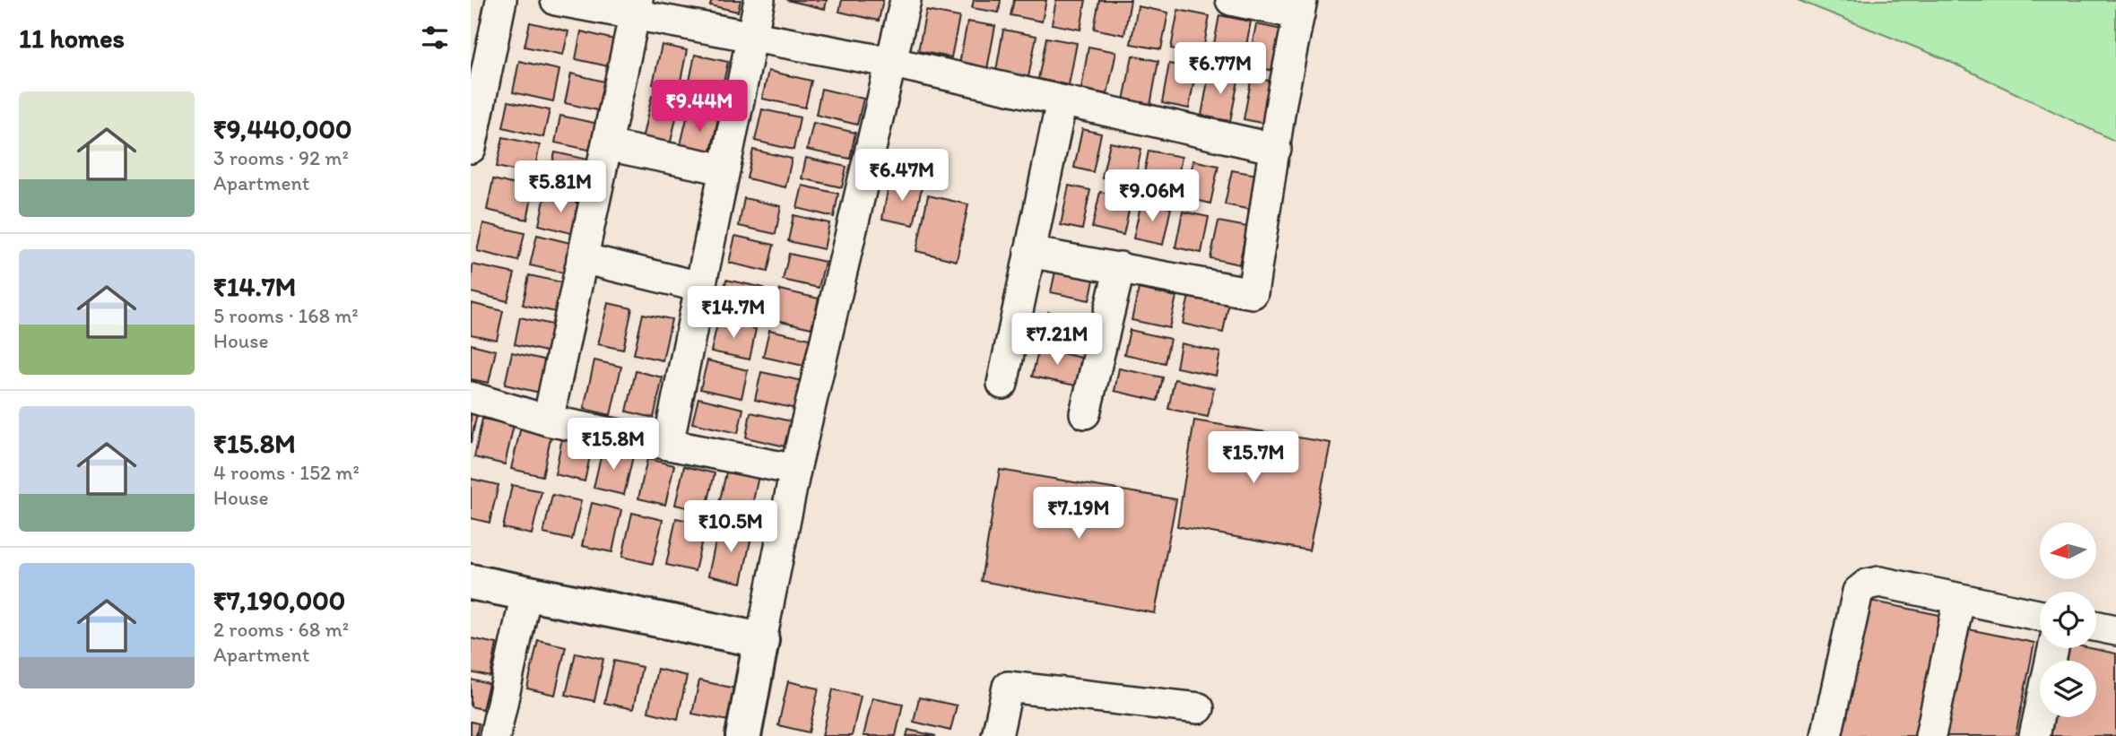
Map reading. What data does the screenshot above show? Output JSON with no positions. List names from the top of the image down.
{
  "north": "left",
  "page": {
    "heading": "11 homes",
    "price": [
      "₹6.77M",
      "₹9.44M",
      "₹6.47M",
      "₹5.81M",
      "₹9.06M",
      "₹14.7M",
      "₹7.21M",
      "₹15.8M",
      "₹15.7M",
      "₹7.19M",
      "₹10.5M"
    ],
    "list": [
      {
        "name": "₹9,440,000",
        "note": "3 rooms · 92 m² · Apartment"
      },
      {
        "name": "₹14.7M",
        "note": "5 rooms · 168 m² · House"
      },
      {
        "name": "₹15.8M",
        "note": "4 rooms · 152 m² · House"
      },
      {
        "name": "₹7,190,000",
        "note": "2 rooms · 68 m² · Apartment"
      }
    ]
  }
}
